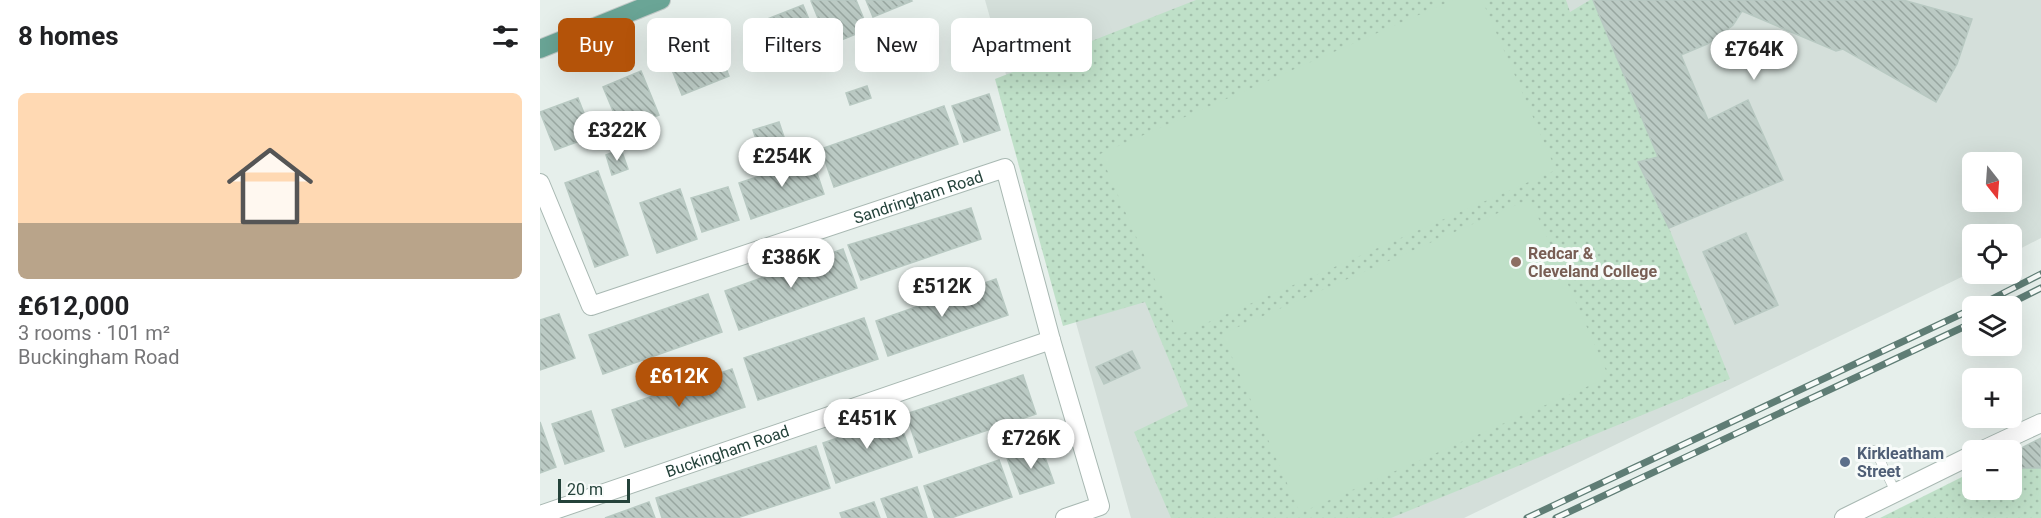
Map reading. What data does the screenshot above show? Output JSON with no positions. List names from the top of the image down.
{
  "streets": {
    "street": ["Sandringham Road", "Buckingham Road"]
  },
  "crossings": [
    ["Sandringham Road", "Buckingham Road"]
  ],
  "places": ["Redcar & Cleveland College", "Kirkleatham Street"],
  "scale_bar": "20 m",
  "north": "bottom",
  "page": {
    "heading": "8 homes",
    "chip": [
      "Buy",
      "Rent",
      "Filters",
      "New",
      "Apartment"
    ],
    "price": [
      "£764K",
      "£322K",
      "£254K",
      "£386K",
      "£512K",
      "£612K",
      "£451K",
      "£726K"
    ],
    "list": [
      {
        "name": "£612,000",
        "note": "3 rooms · 101 m² · Buckingham Road"
      }
    ],
    "map_buttons": ["+", "−"],
    "scale": "20 m"
  }
}
